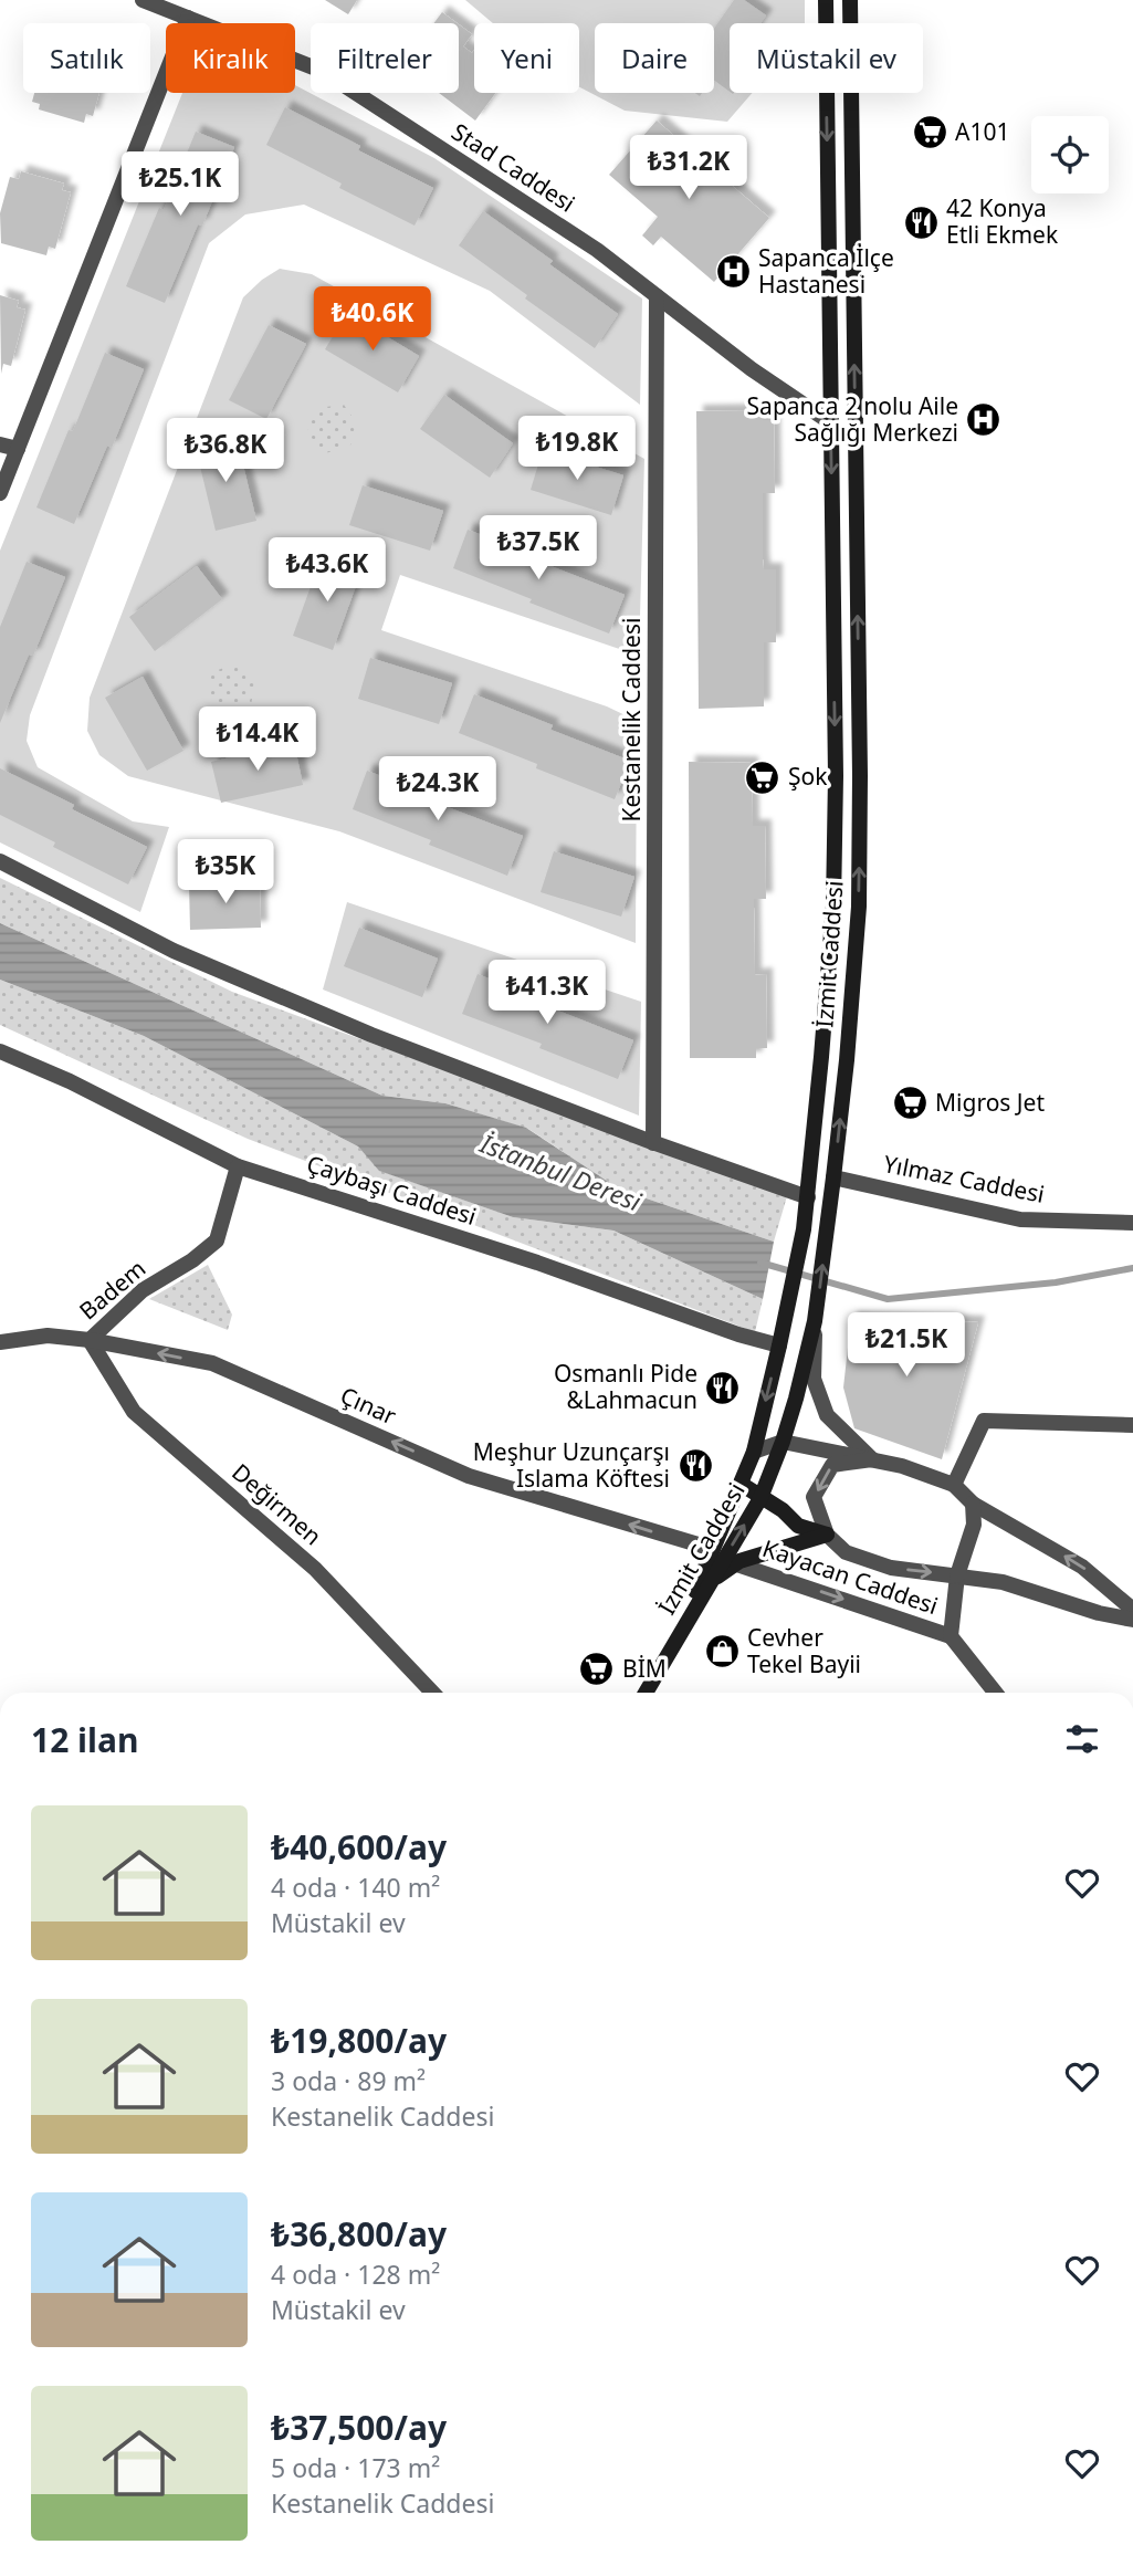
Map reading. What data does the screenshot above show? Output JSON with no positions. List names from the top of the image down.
{
  "streets": {
    "main road": ["İzmit Caddesi"],
    "street": [
      "Stad Caddesi",
      "Kestanelik Caddesi",
      "Yılmaz Caddesi",
      "Çaybaşı Caddesi",
      "Badem",
      "Çınar",
      "Değirmen",
      "Kayacan Caddesi"
    ]
  },
  "crossings": [
    ["Stad Caddesi", "Kestanelik Caddesi"],
    ["Stad Caddesi", "İzmit Caddesi"],
    ["İzmit Caddesi", "Yılmaz Caddesi"],
    ["İzmit Caddesi", "Çaybaşı Caddesi"],
    ["İzmit Caddesi", "Çınar"],
    ["Çaybaşı Caddesi", "Badem"],
    ["Badem", "Çınar"],
    ["Badem", "Değirmen"],
    ["Çınar", "Değirmen"]
  ],
  "one_way": ["Çınar"],
  "water": ["İstanbul Deresi"],
  "places": {
    "supermarket": [
      "A101",
      "Şok",
      "Migros Jet",
      "BİM"
    ],
    "restaurant": ["42 Konya Etli Ekmek", "Osmanlı Pide &Lahmacun", "Meşhur Uzunçarşı Islama Köftesi"],
    "hospital": ["Sapanca İlçe Hastanesi", "Sapanca 2 nolu Aile Sağlığı Merkezi"],
    "shop": ["Cevher Tekel Bayii"]
  },
  "page": {
    "chip": [
      "Satılık",
      "Kiralık",
      "Filtreler",
      "Yeni",
      "Daire",
      "Müstakil ev"
    ],
    "price": [
      "₺31.2K",
      "₺25.1K",
      "₺40.6K",
      "₺19.8K",
      "₺36.8K",
      "₺37.5K",
      "₺43.6K",
      "₺14.4K",
      "₺24.3K",
      "₺35K",
      "₺41.3K",
      "₺21.5K"
    ],
    "heading": "12 ilan",
    "list": [
      {
        "name": "₺40,600/ay",
        "note": "4 oda · 140 m² · Müstakil ev"
      },
      {
        "name": "₺19,800/ay",
        "note": "3 oda · 89 m² · Kestanelik Caddesi"
      },
      {
        "name": "₺36,800/ay",
        "note": "4 oda · 128 m² · Müstakil ev"
      },
      {
        "name": "₺37,500/ay",
        "note": "5 oda · 173 m² · Kestanelik Caddesi"
      }
    ]
  }
}
